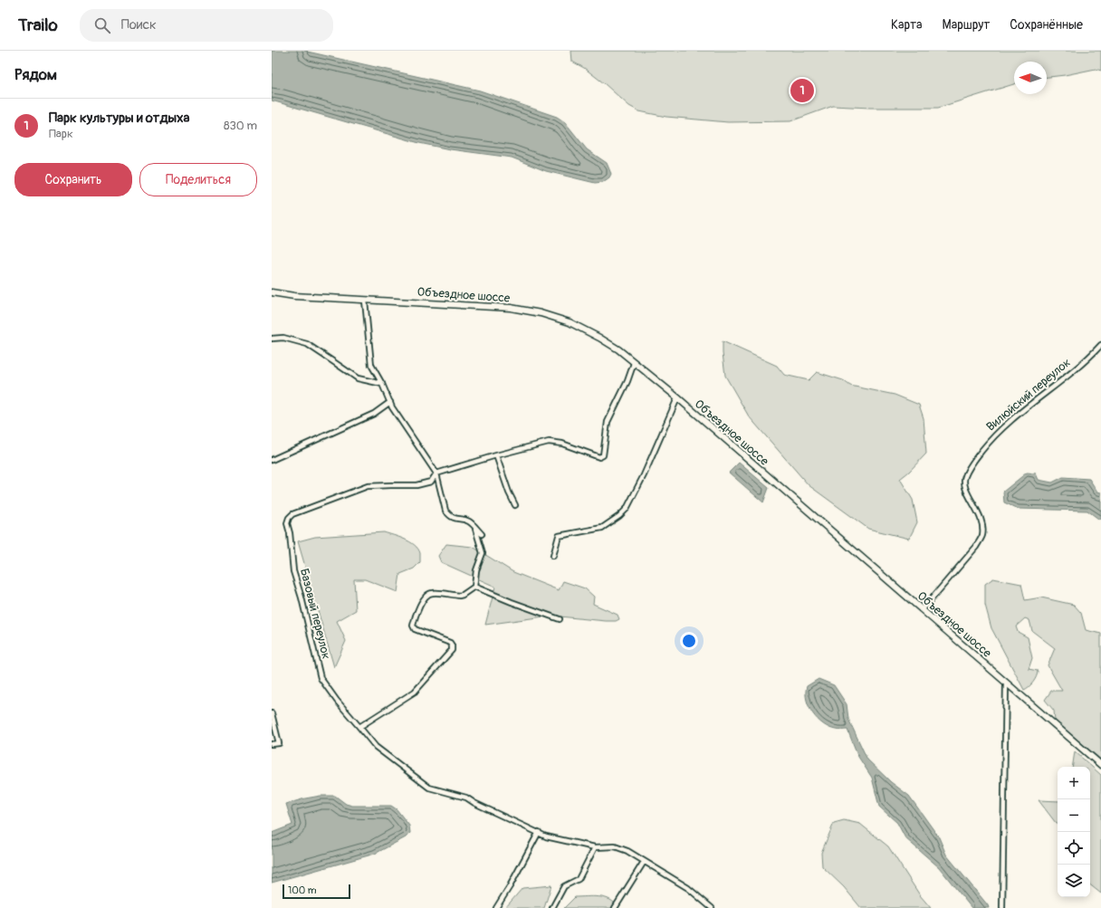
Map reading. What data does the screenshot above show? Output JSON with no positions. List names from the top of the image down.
{
  "streets": {
    "main road": ["Объездное шоссе"],
    "street": ["Вилюйский переулок", "Базовый переулок"]
  },
  "crossings": [
    ["Объездное шоссе", "Вилюйский переулок"],
    ["Объездное шоссе", "Базовый переулок"]
  ],
  "scale_bar": "100 m",
  "north": "left",
  "page": {
    "header": "Trailo",
    "search": "Поиск",
    "nav": ["Карта", "Маршрут", "Сохранённые"],
    "heading": "Рядом",
    "pins": "1",
    "list": [
      {
        "mark": "1",
        "name": "Парк культуры и отдыха",
        "note": "Парк",
        "value": "830 m"
      }
    ],
    "buttons": ["Сохранить", "Поделиться"],
    "map_buttons": ["+", "−"],
    "scale": "100 m"
  }
}
